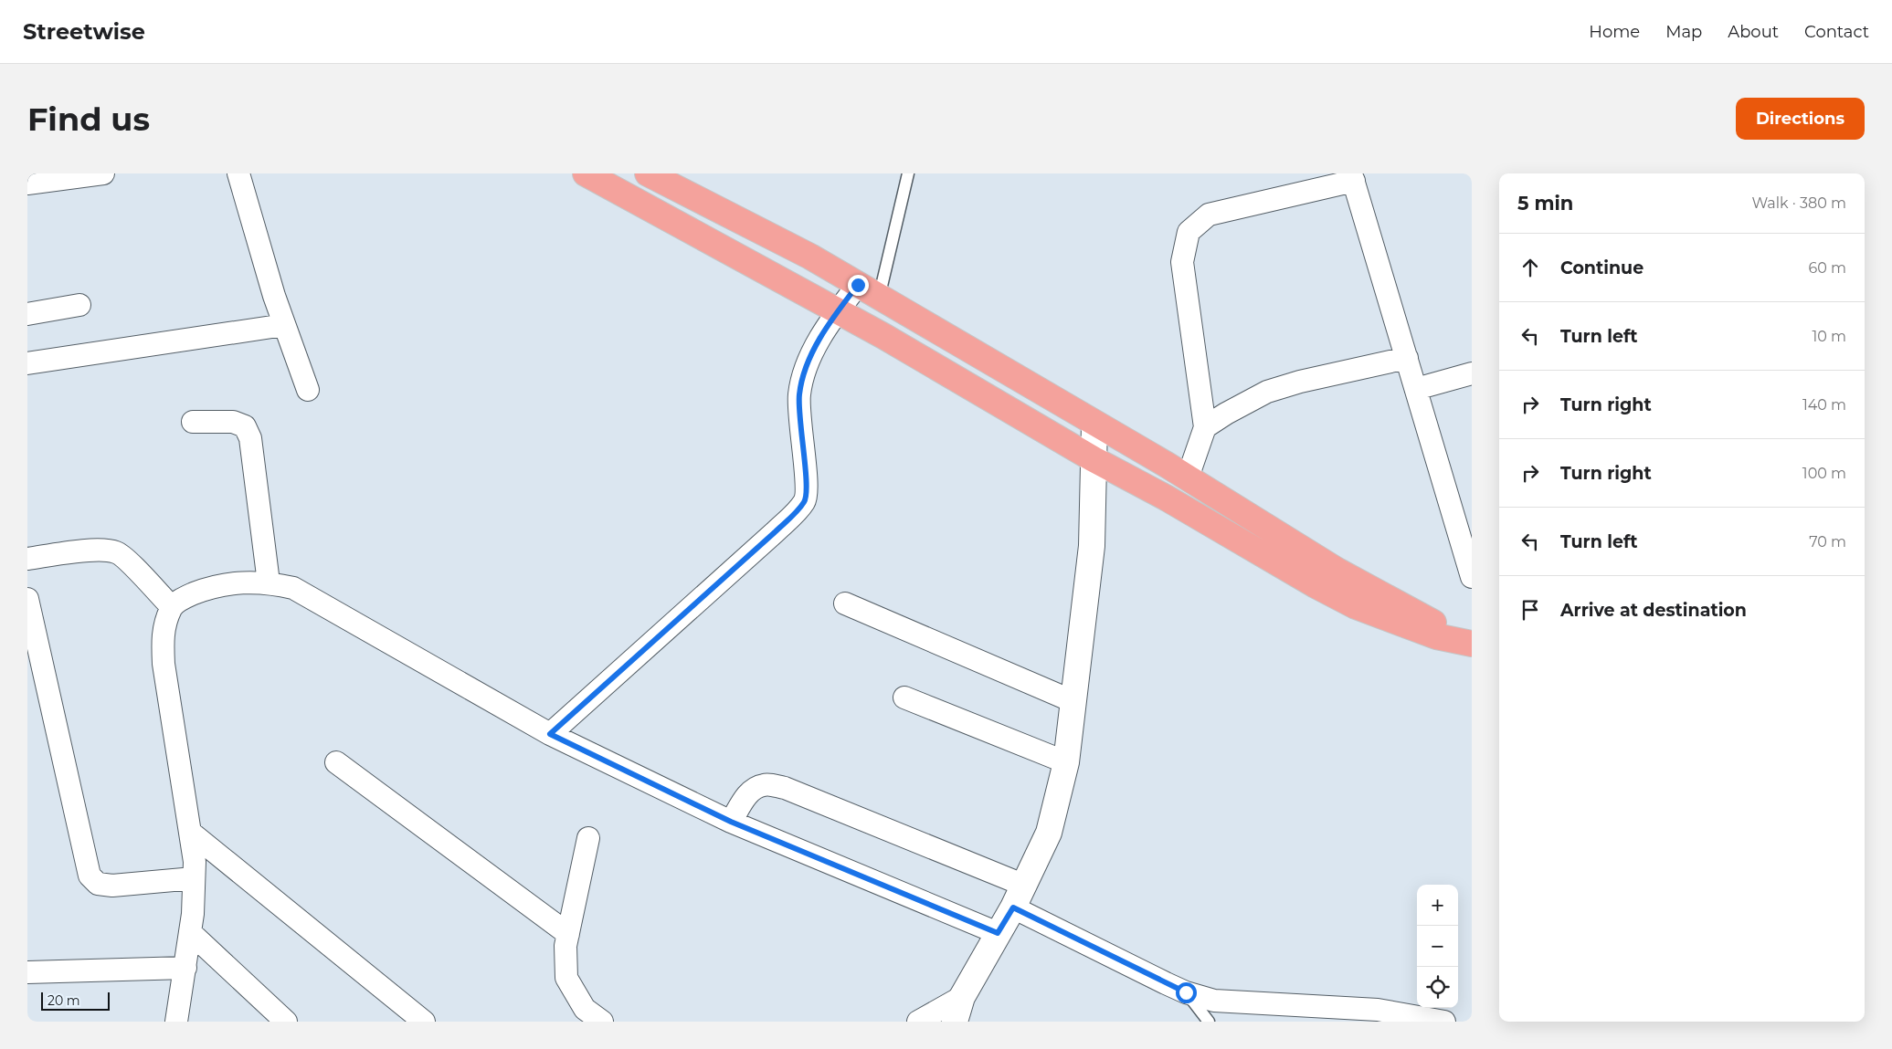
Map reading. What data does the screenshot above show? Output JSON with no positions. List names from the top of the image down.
{
  "scale_bar": "20 m",
  "page": {
    "header": "Streetwise",
    "nav": [
      "Home",
      "Map",
      "About",
      "Contact"
    ],
    "buttons": "Directions",
    "title": "Find us",
    "heading": ["5 min", "Walk · 380 m"],
    "list": [
      ["Continue", "60 m"],
      ["Turn left", "10 m"],
      ["Turn right", "140 m"],
      ["Turn right", "100 m"],
      ["Turn left", "70 m"],
      "Arrive at destination"
    ],
    "map_buttons": ["+", "−"],
    "scale": "20 m"
  }
}
